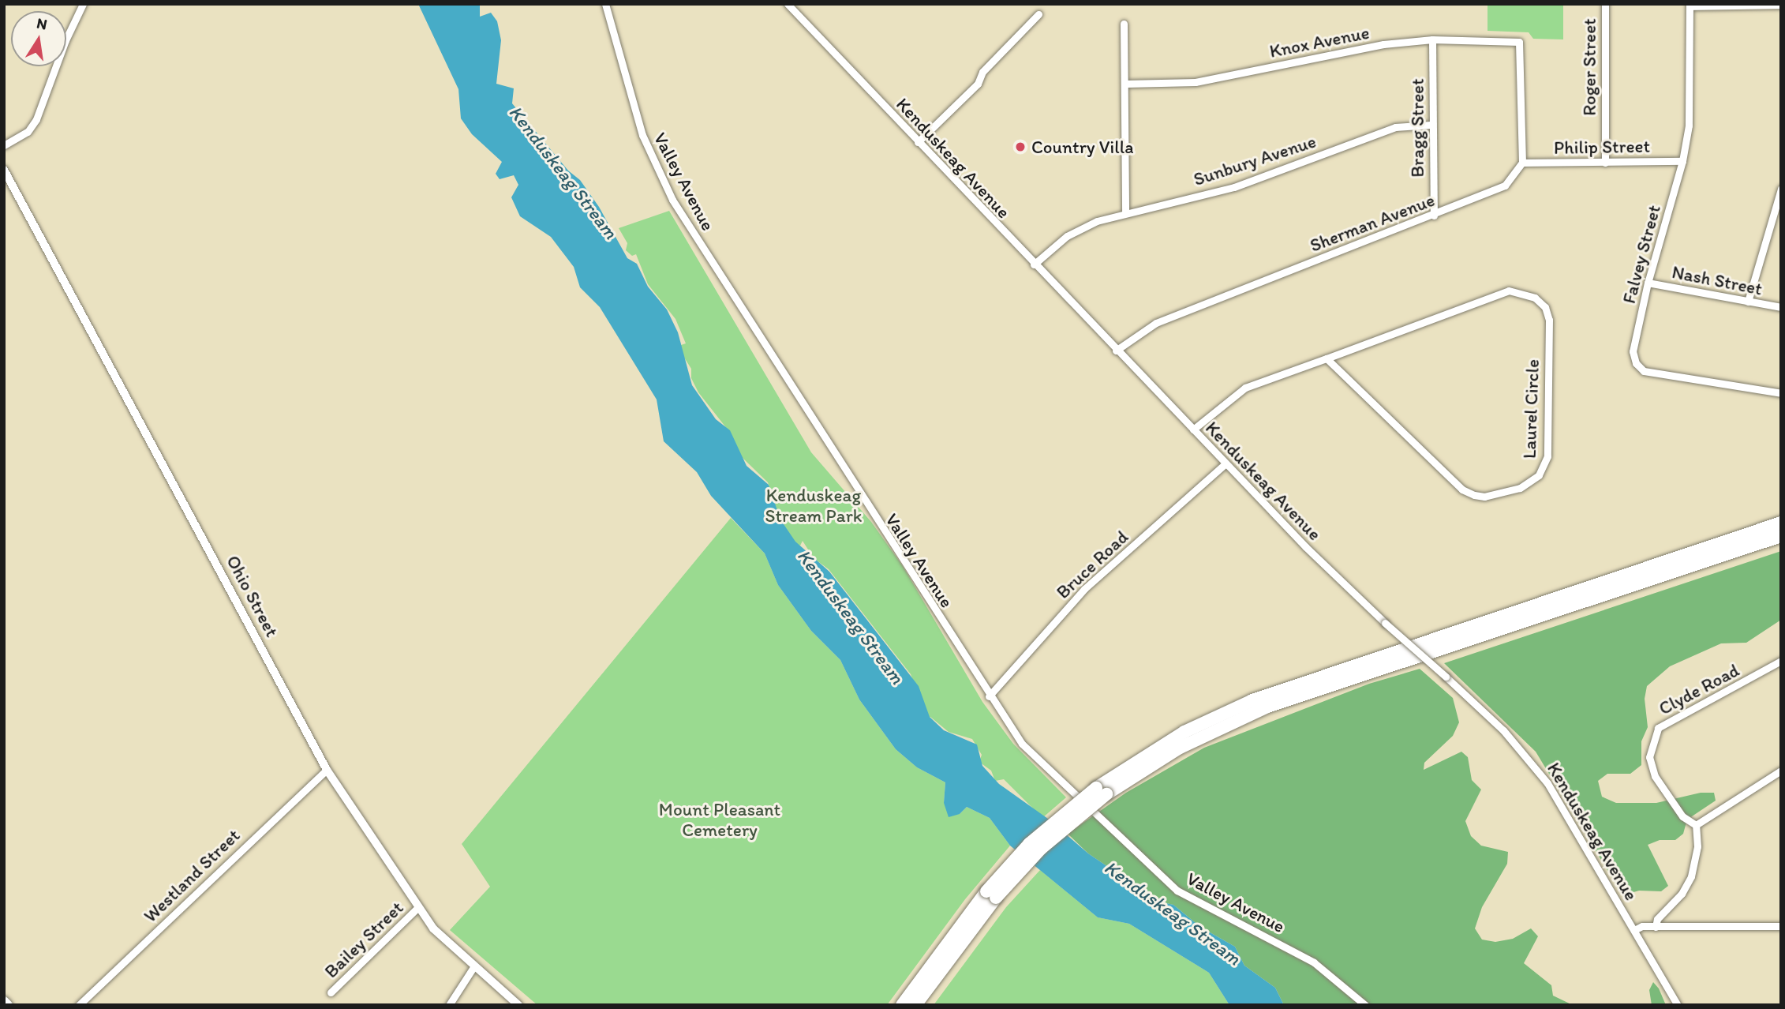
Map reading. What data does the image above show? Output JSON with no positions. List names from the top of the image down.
{
  "streets": {
    "street": [
      "Knox Avenue",
      "Roger Street",
      "Bragg Street",
      "Philip Street",
      "Kenduskeag Avenue",
      "Sunbury Avenue",
      "Valley Avenue",
      "Sherman Avenue",
      "Falvey Street",
      "Nash Street",
      "Laurel Circle",
      "Bruce Road",
      "Ohio Street",
      "Clyde Road",
      "Westland Street",
      "Bailey Street"
    ]
  },
  "crossings": [
    ["Knox Avenue", "Bragg Street"],
    ["Knox Avenue", "Philip Street"],
    ["Knox Avenue", "Sherman Avenue"],
    ["Roger Street", "Philip Street"],
    ["Bragg Street", "Sunbury Avenue"],
    ["Bragg Street", "Sherman Avenue"],
    ["Philip Street", "Sherman Avenue"],
    ["Philip Street", "Falvey Street"],
    ["Kenduskeag Avenue", "Sunbury Avenue"],
    ["Kenduskeag Avenue", "Sherman Avenue"],
    ["Kenduskeag Avenue", "Laurel Circle"],
    ["Kenduskeag Avenue", "Bruce Road"],
    ["Valley Avenue", "Bruce Road"],
    ["Falvey Street", "Nash Street"],
    ["Ohio Street", "Westland Street"],
    ["Ohio Street", "Bailey Street"]
  ],
  "water": ["Kenduskeag Stream"],
  "parks": ["Kenduskeag Stream Park", "Mount Pleasant Cemetery"],
  "places": ["Country Villa"],
  "north": "top"
}
